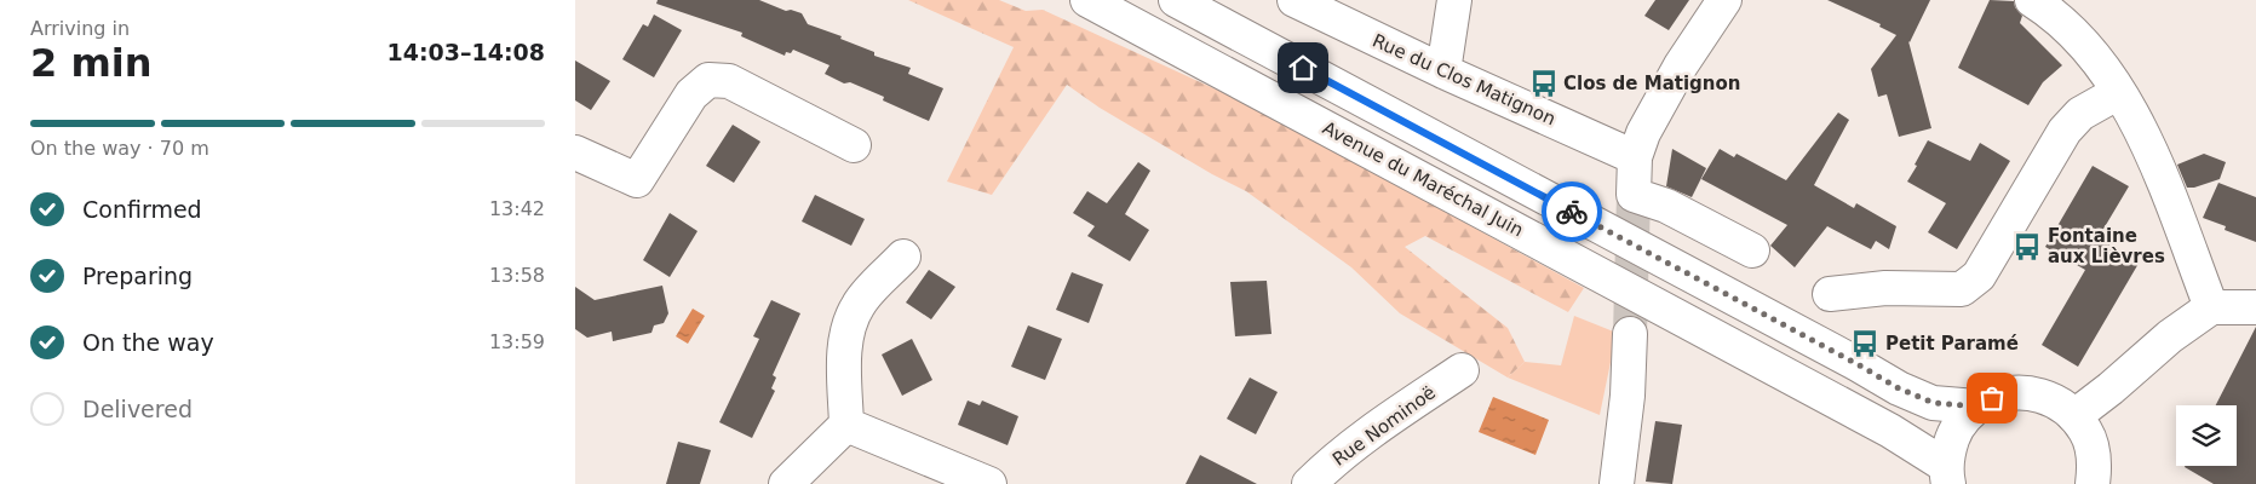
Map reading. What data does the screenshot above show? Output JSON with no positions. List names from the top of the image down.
{
  "streets": {
    "street": ["Rue du Clos Matignon", "Avenue du Maréchal Juin", "Rue Nominoë"]
  },
  "places": {
    "bus stop": ["Clos de Matignon", "Fontaine aux Lièvres", "Petit Paramé"]
  },
  "page": {
    "heading": ["2 min", "Arriving in", "14:03–14:08"],
    "bar": "On the way · 70 m",
    "list": [
      ["Confirmed", "13:42"],
      ["Preparing", "13:58"],
      ["On the way", "13:59"],
      "Delivered"
    ]
  }
}
